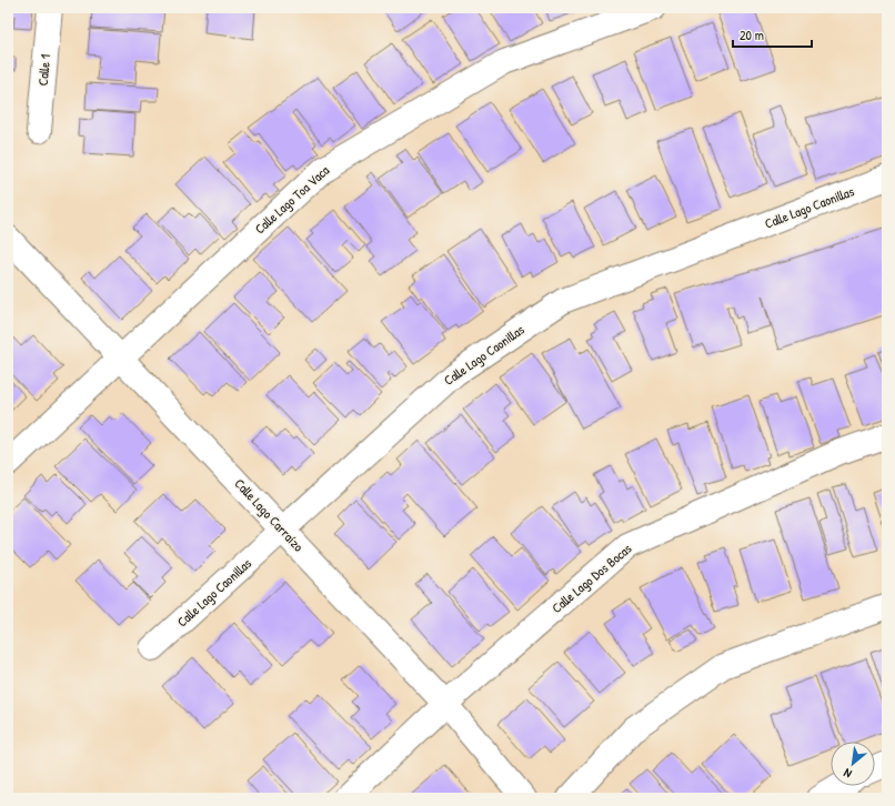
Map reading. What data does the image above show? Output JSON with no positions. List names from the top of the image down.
{
  "streets": {
    "street": [
      "Calle 1",
      "Calle Lago Toa Vaca",
      "Calle Lago Caonillas",
      "Calle Lago Carraízo",
      "Calle Lago Dos Bocas"
    ]
  },
  "crossings": [
    ["Calle Lago Toa Vaca", "Calle Lago Carraízo"],
    ["Calle Lago Caonillas", "Calle Lago Carraízo"],
    ["Calle Lago Carraízo", "Calle Lago Dos Bocas"]
  ],
  "scale_bar": "20 m",
  "north": "bottom left"
}
